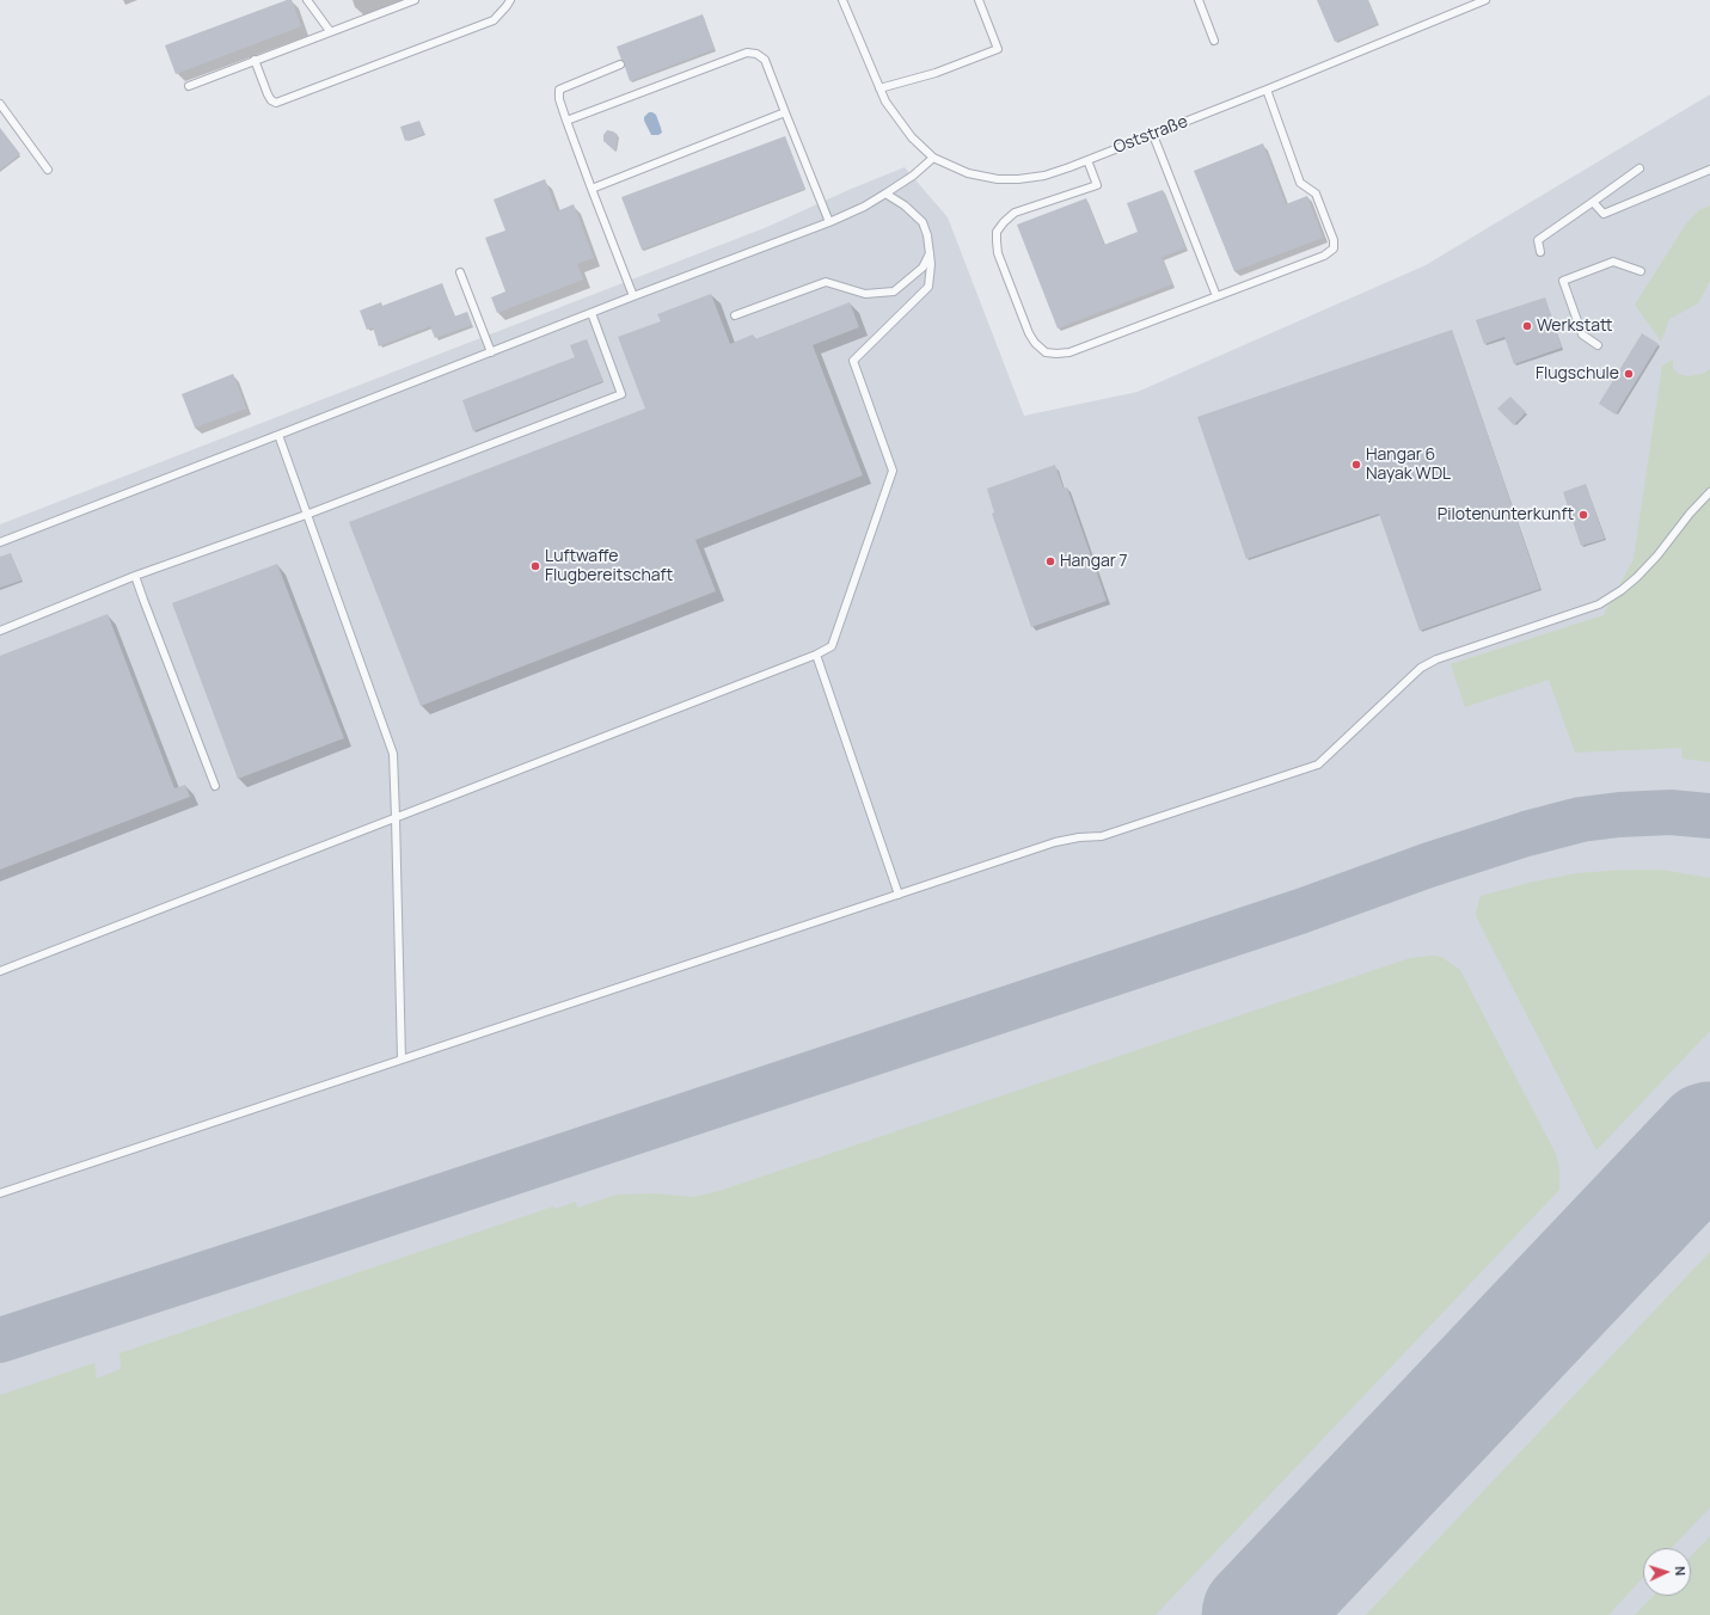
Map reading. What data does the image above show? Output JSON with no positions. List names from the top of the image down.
{
  "streets": {
    "lane": ["Oststraße"]
  },
  "places": [
    "Werkstatt",
    "Flugschule",
    "Hangar 6 Nayak WDL",
    "Pilotenunterkunft",
    "Hangar 7",
    "Luftwaffe Flugbereitschaft"
  ],
  "north": "right"
}
